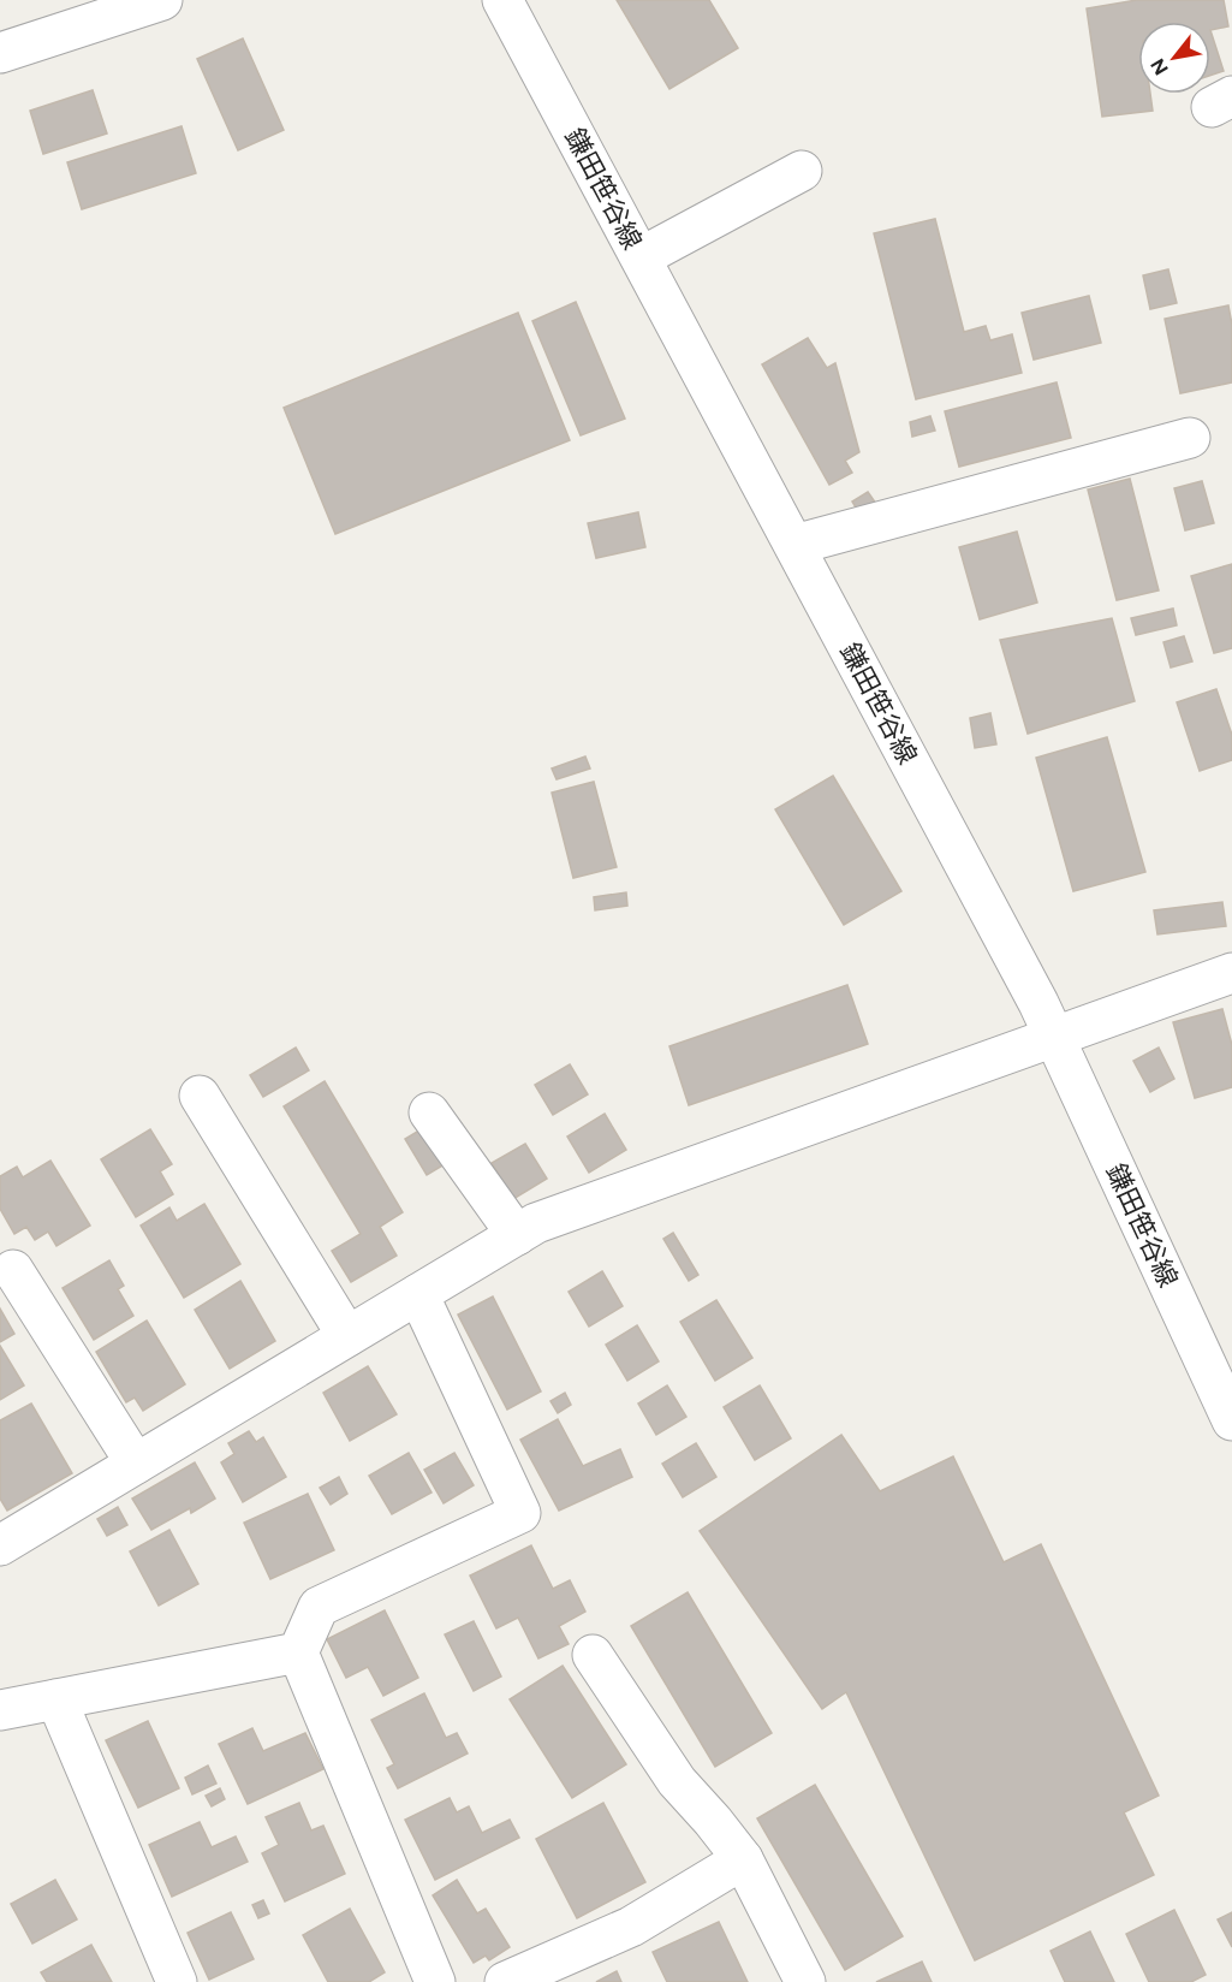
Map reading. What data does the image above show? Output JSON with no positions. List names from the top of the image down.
{
  "streets": {
    "street": ["鎌田笹谷線"]
  },
  "north": "bottom left"
}
